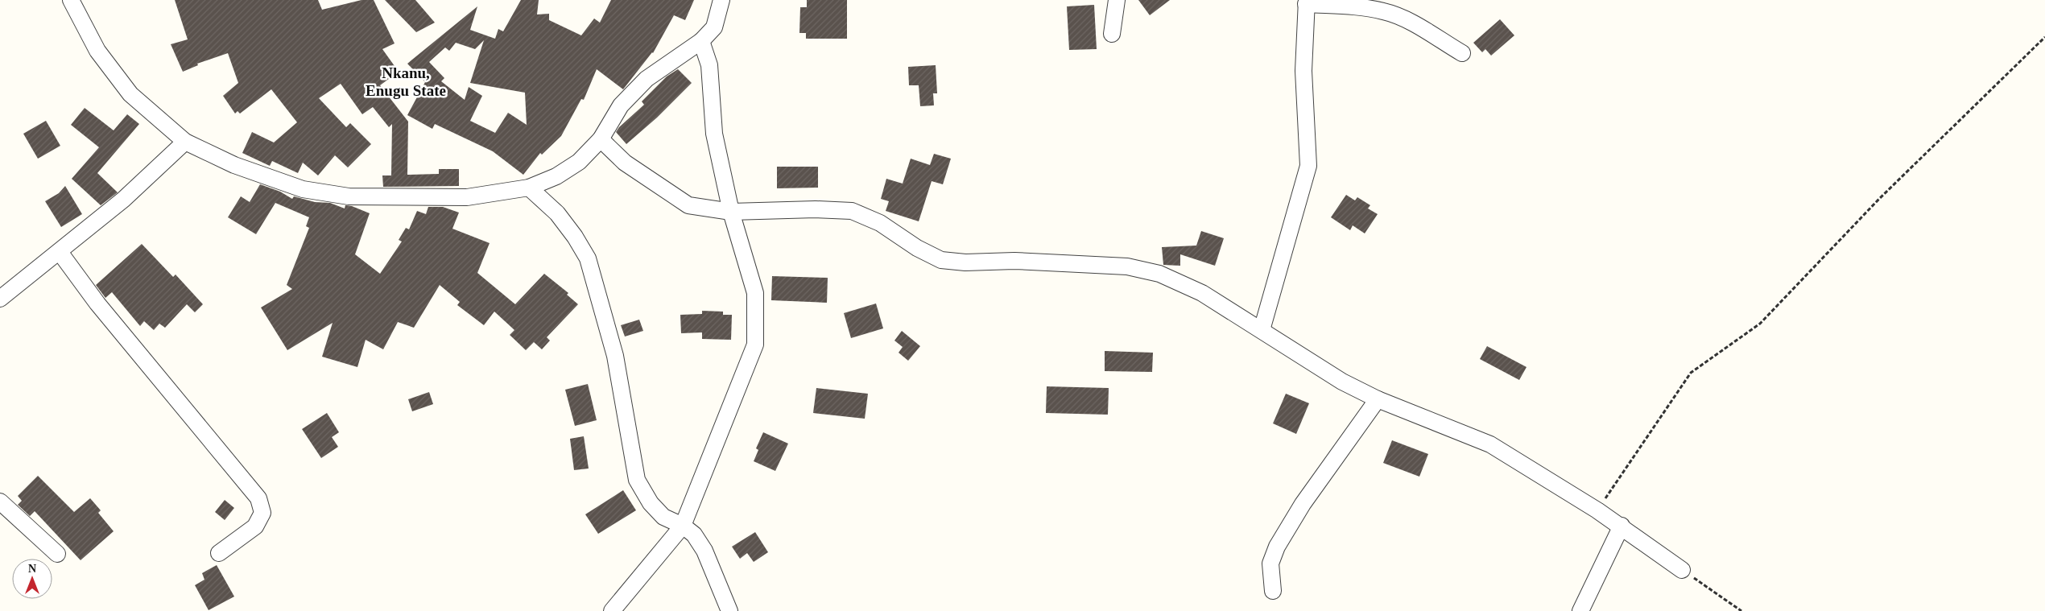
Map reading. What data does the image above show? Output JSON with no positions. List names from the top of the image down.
{
  "districts": ["Nkanu, Enugu State"],
  "north": "top"
}
